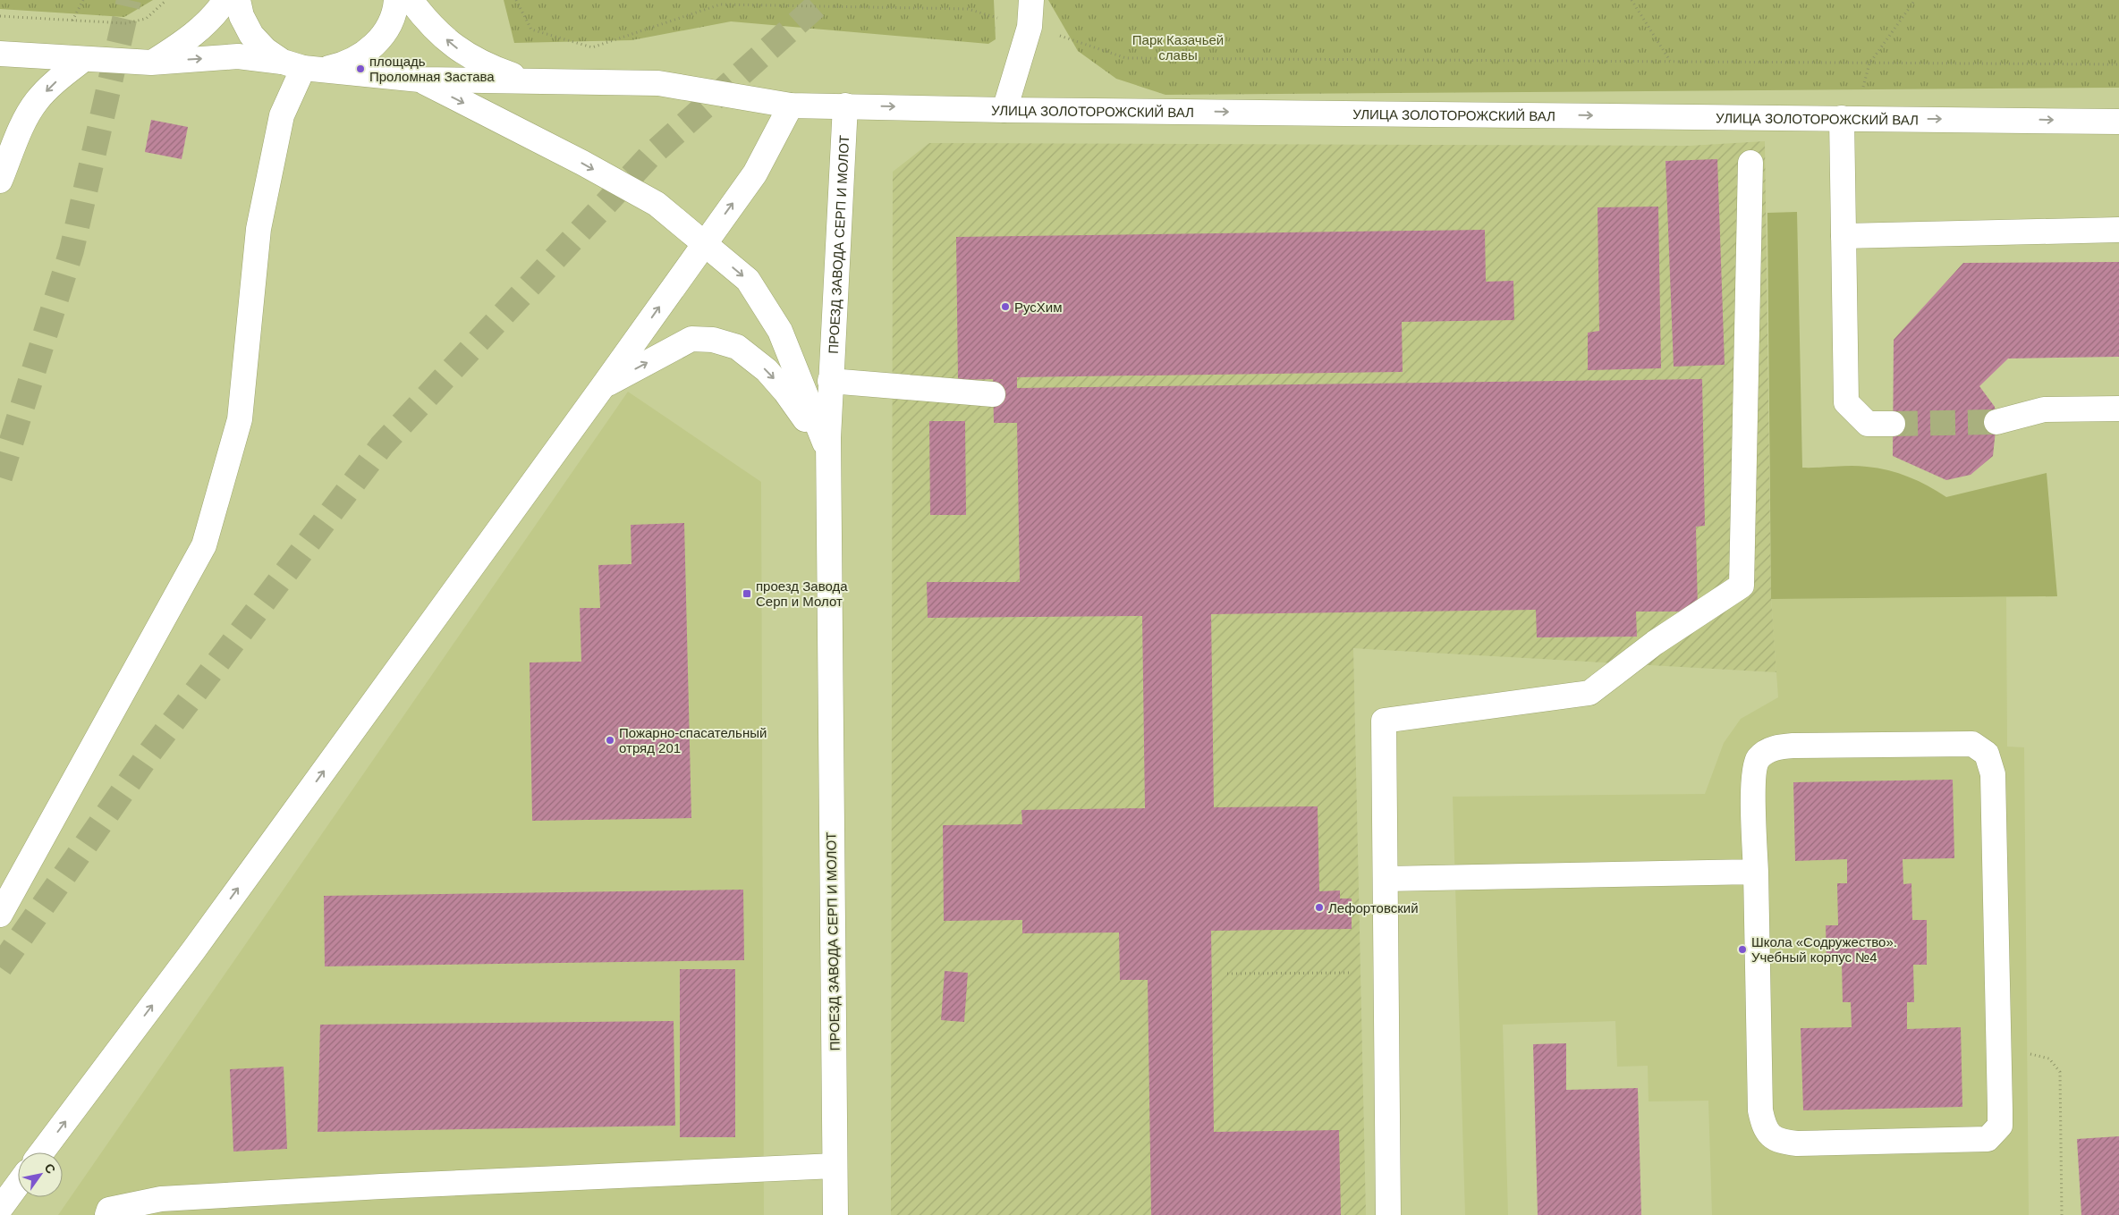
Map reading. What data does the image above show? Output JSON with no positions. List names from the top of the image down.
{
  "streets": {
    "street": ["УЛИЦА ЗОЛОТОРОЖСКИЙ ВАЛ", "ПРОЕЗД ЗАВОДА СЕРП И МОЛОТ"]
  },
  "crossings": [
    ["УЛИЦА ЗОЛОТОРОЖСКИЙ ВАЛ", "ПРОЕЗД ЗАВОДА СЕРП И МОЛОТ"]
  ],
  "one_way": ["УЛИЦА ЗОЛОТОРОЖСКИЙ ВАЛ"],
  "parks": ["Парк Казачьей славы"],
  "places": {
    "other": [
      "площадь Проломная Застава",
      "РусХим",
      "Пожарно-спасательный отряд 201",
      "Лефортовский",
      "Школа «Содружество». Учебный корпус №4"
    ],
    "transit": ["проезд Завода Серп и Молот"]
  },
  "north": "top right"
}
